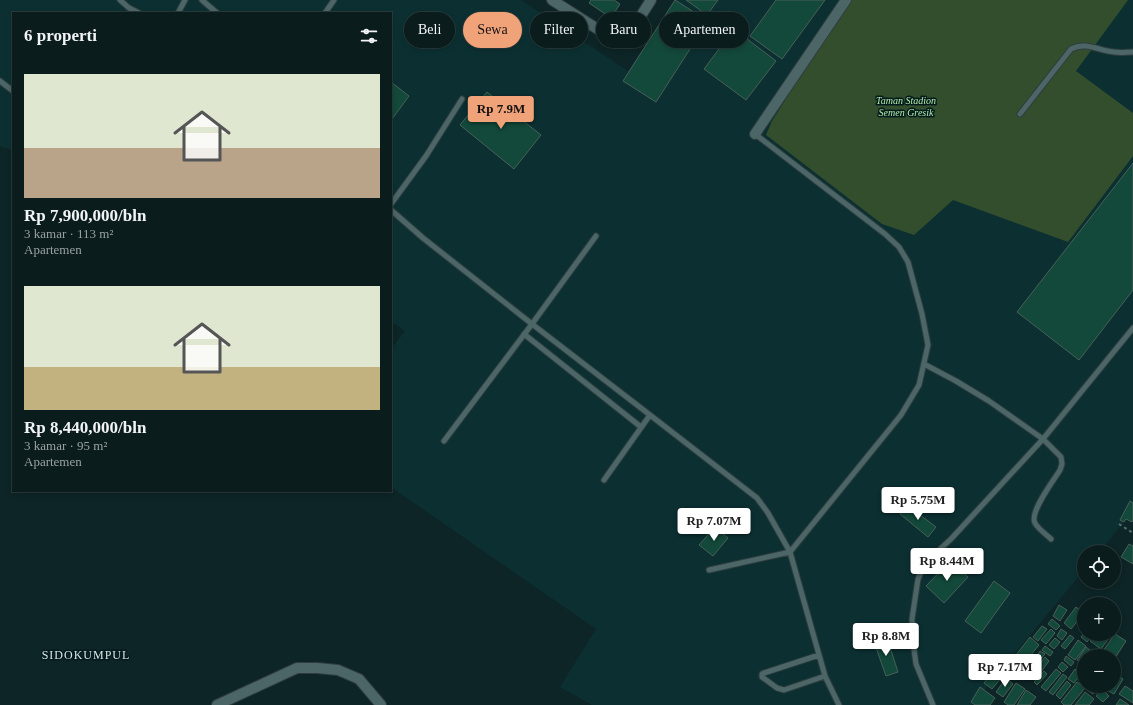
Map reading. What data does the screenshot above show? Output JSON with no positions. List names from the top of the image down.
{
  "districts": ["SIDOKUMPUL"],
  "parks": ["Taman Stadion Semen Gresik"],
  "page": {
    "chip": [
      "Beli",
      "Sewa",
      "Filter",
      "Baru",
      "Apartemen"
    ],
    "heading": "6 properti",
    "list": [
      {
        "name": "Rp 7,900,000/bln",
        "note": "3 kamar · 113 m² · Apartemen"
      },
      {
        "name": "Rp 8,440,000/bln",
        "note": "3 kamar · 95 m² · Apartemen"
      }
    ],
    "price": [
      "Rp 7.9M",
      "Rp 5.75M",
      "Rp 7.07M",
      "Rp 8.44M",
      "Rp 8.8M",
      "Rp 7.17M"
    ],
    "map_buttons": ["+", "−"]
  }
}
